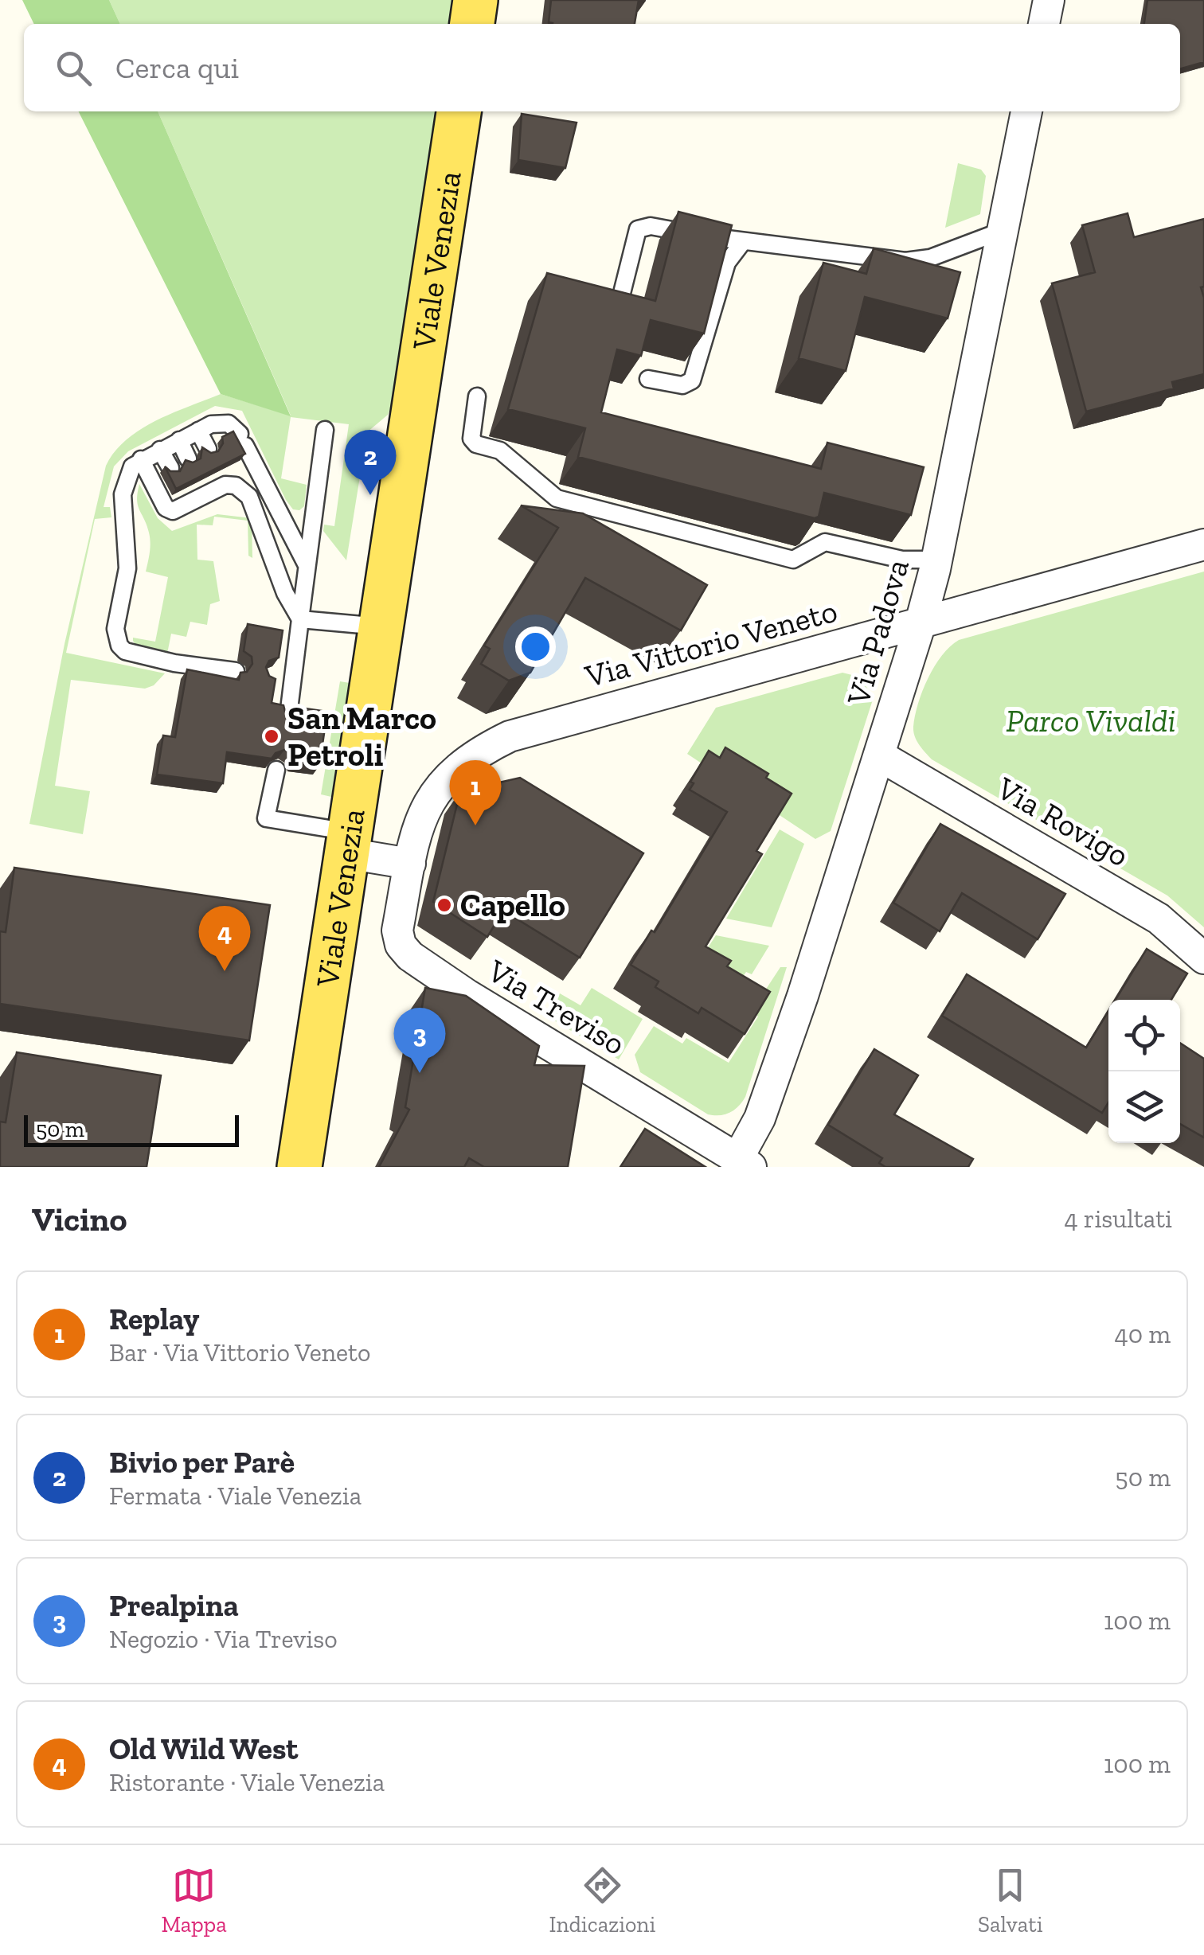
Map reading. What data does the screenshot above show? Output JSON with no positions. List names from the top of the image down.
{
  "streets": {
    "main road": ["Viale Venezia"],
    "street": [
      "Via Padova",
      "Via Vittorio Veneto",
      "Via Rovigo",
      "Via Treviso"
    ]
  },
  "crossings": [
    ["Via Padova", "Via Vittorio Veneto"],
    ["Via Padova", "Via Rovigo"],
    ["Via Padova", "Via Treviso"],
    ["Via Vittorio Veneto", "Via Treviso"]
  ],
  "parks": ["Parco Vivaldi"],
  "places": ["San Marco Petroli", "Capello"],
  "scale_bar": "50 m",
  "page": {
    "search": "Cerca qui",
    "pins": [
      "2",
      "1",
      "4",
      "3"
    ],
    "scale": "50 m",
    "heading": ["Vicino", "4 risultati"],
    "list": [
      {
        "mark": "1",
        "name": "Replay",
        "note": "Bar · Via Vittorio Veneto",
        "value": "40 m"
      },
      {
        "mark": "2",
        "name": "Bivio per Parè",
        "note": "Fermata · Viale Venezia",
        "value": "50 m"
      },
      {
        "mark": "3",
        "name": "Prealpina",
        "note": "Negozio · Via Treviso",
        "value": "100 m"
      },
      {
        "mark": "4",
        "name": "Old Wild West",
        "note": "Ristorante · Viale Venezia",
        "value": "100 m"
      }
    ],
    "nav": ["Mappa", "Indicazioni", "Salvati"]
  }
}
